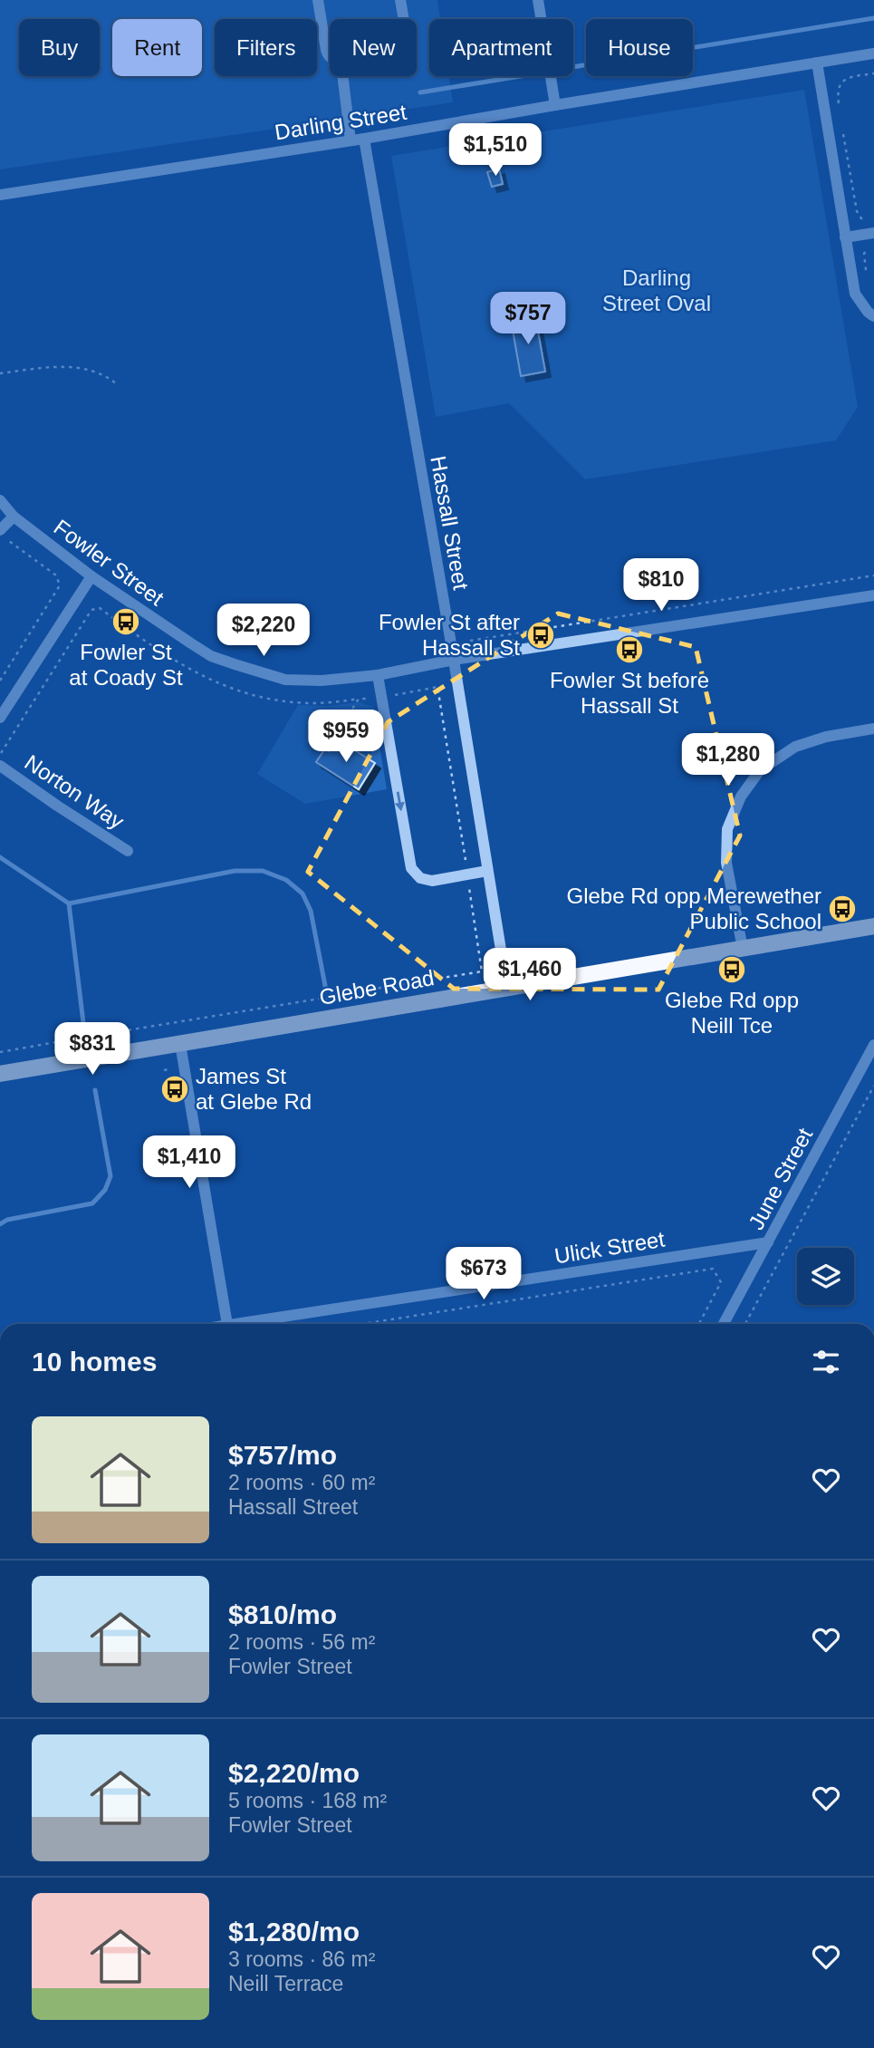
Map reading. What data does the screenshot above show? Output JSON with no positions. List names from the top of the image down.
{
  "streets": {
    "main road": ["Glebe Road"],
    "street": [
      "Darling Street",
      "Hassall Street",
      "Fowler Street",
      "Norton Way",
      "June Street",
      "Ulick Street"
    ]
  },
  "crossings": [
    ["Darling Street", "Hassall Street"],
    ["Hassall Street", "Fowler Street"],
    ["Hassall Street", "Glebe Road"],
    ["June Street", "Ulick Street"]
  ],
  "parks": ["Darling Street Oval"],
  "places": {
    "bus stop": [
      "Fowler St at Coady St",
      "Fowler St after Hassall St",
      "Fowler St before Hassall St",
      "Glebe Rd opp Merewether Public School",
      "Glebe Rd opp Neill Tce",
      "James St at Glebe Rd"
    ]
  },
  "page": {
    "chip": [
      "Buy",
      "Rent",
      "Filters",
      "New",
      "Apartment",
      "House"
    ],
    "price": [
      "$1,510",
      "$757",
      "$810",
      "$2,220",
      "$959",
      "$1,280",
      "$1,460",
      "$831",
      "$1,410",
      "$673"
    ],
    "heading": "10 homes",
    "list": [
      {
        "name": "$757/mo",
        "note": "2 rooms · 60 m² · Hassall Street"
      },
      {
        "name": "$810/mo",
        "note": "2 rooms · 56 m² · Fowler Street"
      },
      {
        "name": "$2,220/mo",
        "note": "5 rooms · 168 m² · Fowler Street"
      },
      {
        "name": "$1,280/mo",
        "note": "3 rooms · 86 m² · Neill Terrace"
      }
    ]
  }
}
